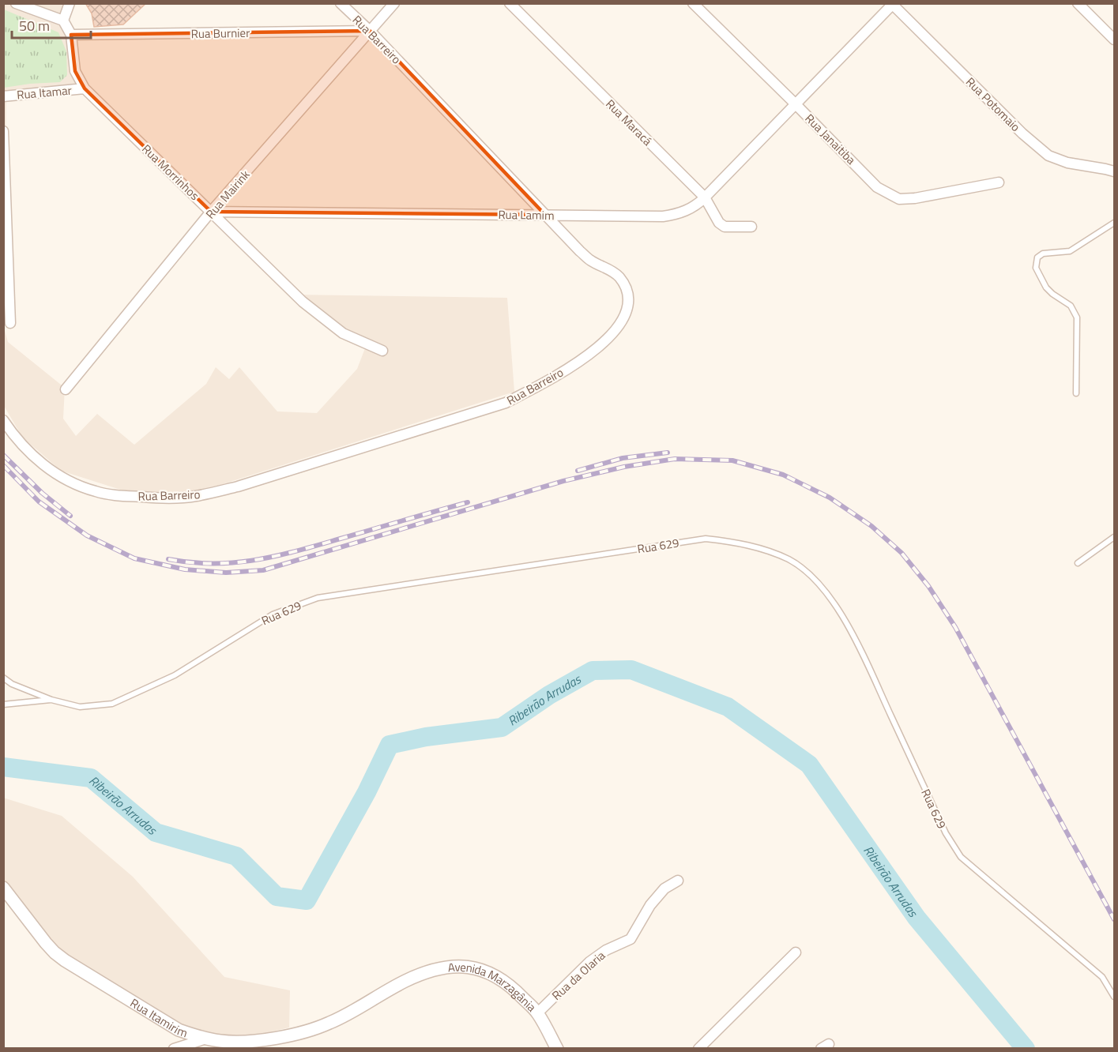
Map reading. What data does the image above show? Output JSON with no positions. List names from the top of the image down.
{
  "streets": {
    "street": [
      "Rua Burnier",
      "Rua Barreiro",
      "Rua Itamar",
      "Rua Potomaio",
      "Rua Maracá",
      "Rua Janaitiba",
      "Rua Morrinhos",
      "Rua Mairink",
      "Rua Lamim",
      "Rua da Olaria",
      "Avenida Marzagânia",
      "Rua Itamirim"
    ],
    "lane": ["Rua 629"]
  },
  "crossings": [
    ["Rua Burnier", "Rua Barreiro"],
    ["Rua Burnier", "Rua Morrinhos"],
    ["Rua Burnier", "Rua Mairink"],
    ["Rua Barreiro", "Rua Mairink"],
    ["Rua Barreiro", "Rua Lamim"],
    ["Rua Itamar", "Rua Morrinhos"],
    ["Rua Potomaio", "Rua Lamim"],
    ["Rua Maracá", "Rua Lamim"],
    ["Rua Janaitiba", "Rua Lamim"],
    ["Rua Morrinhos", "Rua Mairink"],
    ["Rua Morrinhos", "Rua Lamim"],
    ["Rua Mairink", "Rua Lamim"],
    ["Rua da Olaria", "Avenida Marzagânia"],
    ["Avenida Marzagânia", "Rua Itamirim"]
  ],
  "water": ["Ribeirão Arrudas"],
  "scale_bar": "50 m"
}
